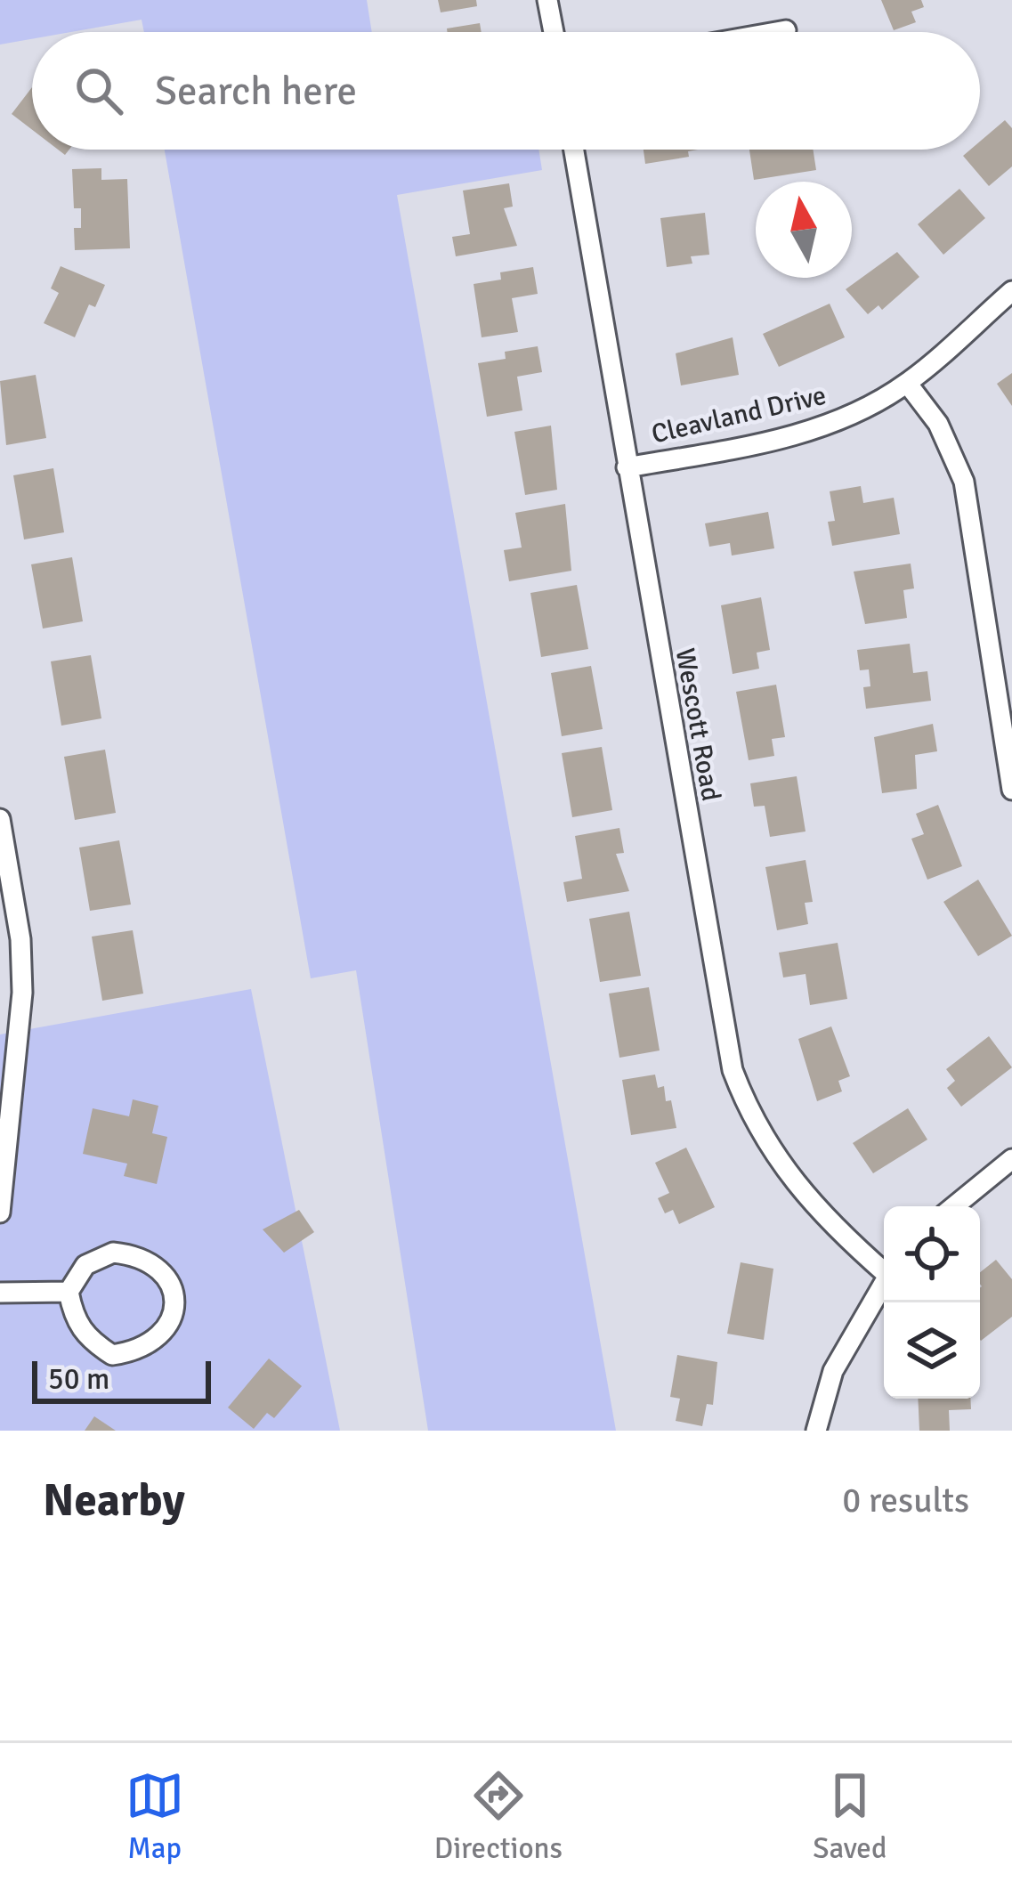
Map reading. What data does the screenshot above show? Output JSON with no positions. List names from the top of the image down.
{
  "streets": {
    "street": ["Cleavland Drive", "Wescott Road"]
  },
  "crossings": [
    ["Cleavland Drive", "Wescott Road"]
  ],
  "scale_bar": "50 m",
  "north": "top",
  "page": {
    "search": "Search here",
    "scale": "50 m",
    "heading": ["Nearby", "0 results"],
    "nav": ["Map", "Directions", "Saved"]
  }
}
